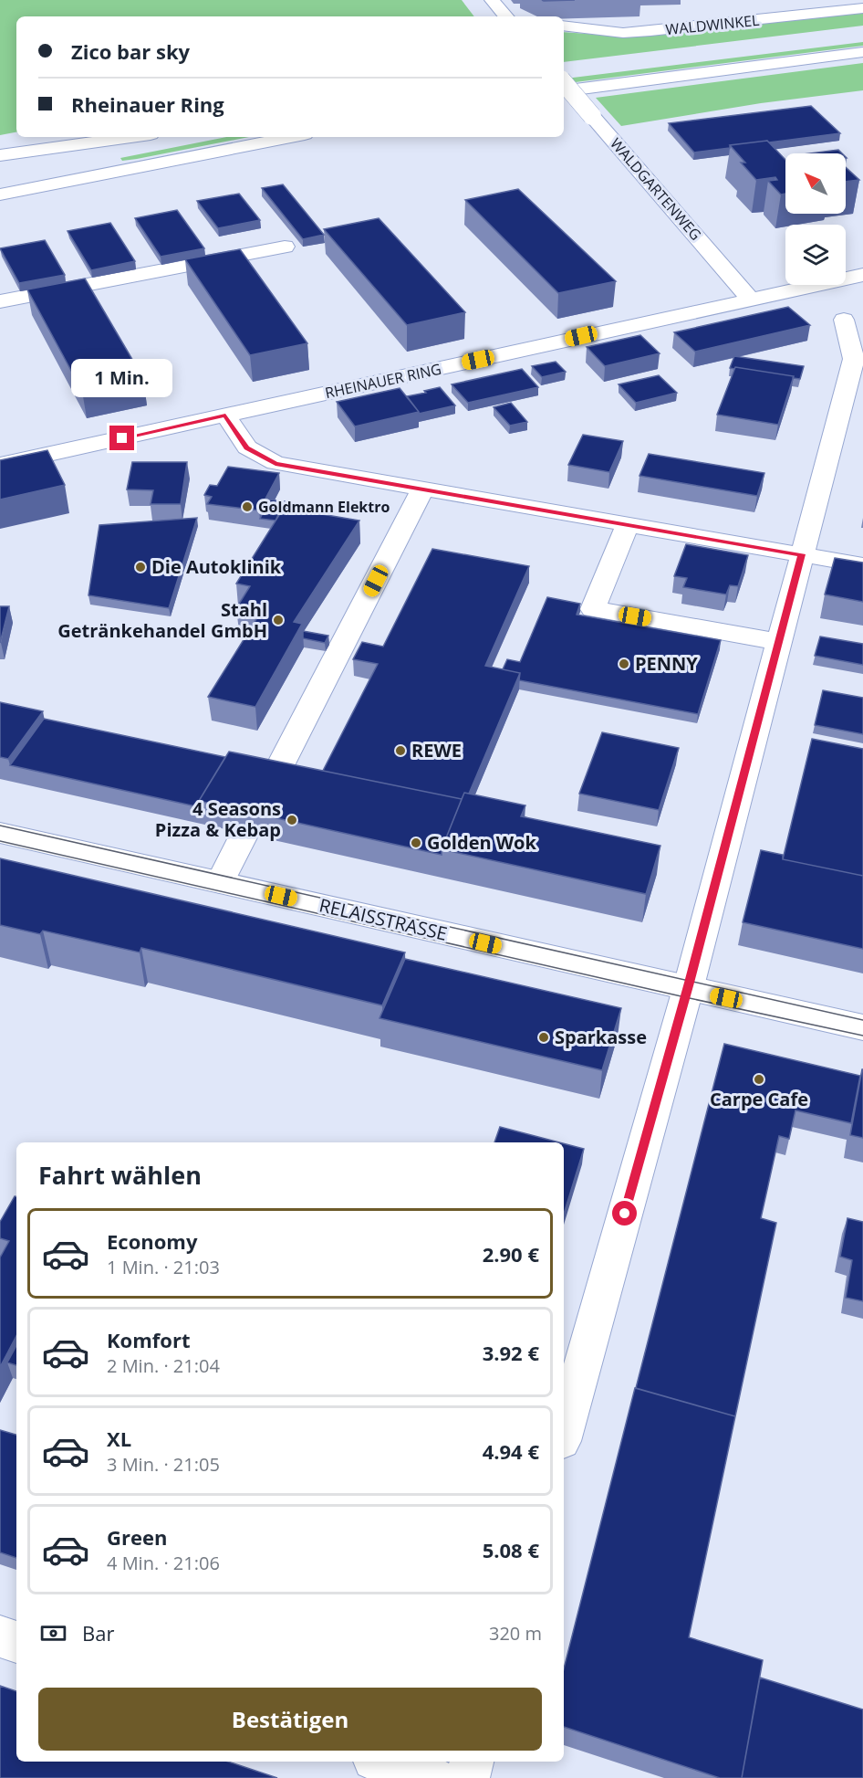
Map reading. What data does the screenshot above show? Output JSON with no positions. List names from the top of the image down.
{
  "streets": {
    "main road": [
      "WALDWINKEL",
      "WALDGARTENWEG",
      "RHEINAUER RING",
      "RELAISSTRASSE"
    ]
  },
  "crossings": [
    ["WALDGARTENWEG", "RHEINAUER RING"]
  ],
  "places": [
    "Goldmann Elektro",
    "Die Autoklinik",
    "Stahl Getränkehandel GmbH",
    "PENNY",
    "REWE",
    "4 Seasons Pizza & Kebap",
    "Golden Wok",
    "Sparkasse",
    "Carpe Cafe"
  ],
  "north": "top left",
  "page": {
    "banner": ["Zico bar sky", "Rheinauer Ring"],
    "bubble": "1 Min.",
    "heading": "Fahrt wählen",
    "list": [
      {
        "name": "Economy",
        "note": "1 Min. · 21:03",
        "value": "2.90 €"
      },
      {
        "name": "Komfort",
        "note": "2 Min. · 21:04",
        "value": "3.92 €"
      },
      {
        "name": "XL",
        "note": "3 Min. · 21:05",
        "value": "4.94 €"
      },
      {
        "name": "Green",
        "note": "4 Min. · 21:06",
        "value": "5.08 €"
      }
    ],
    "pay": ["Bar", "320 m"],
    "buttons": "Bestätigen"
  }
}
